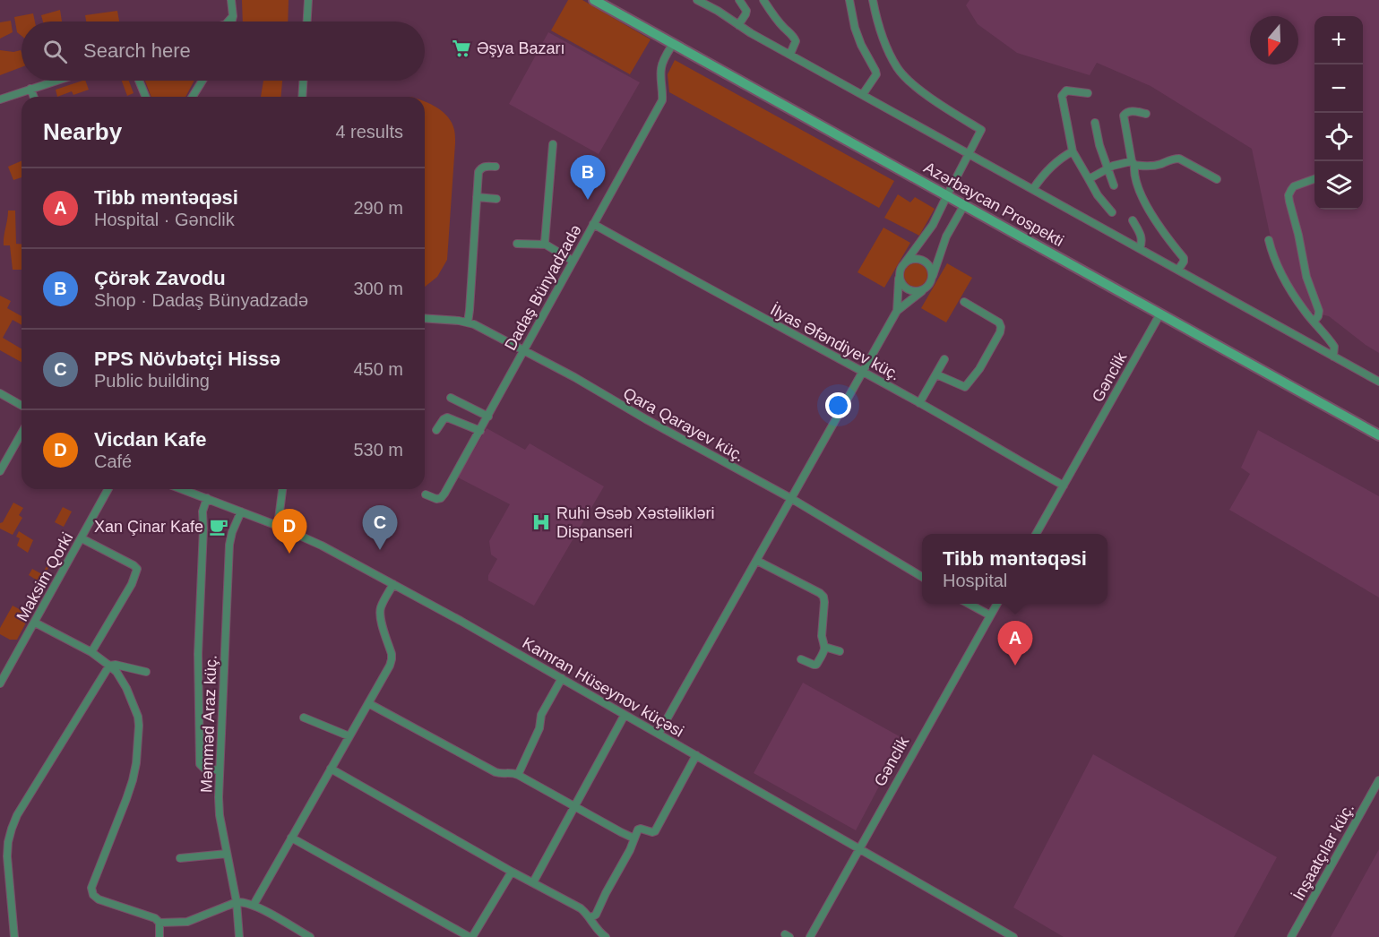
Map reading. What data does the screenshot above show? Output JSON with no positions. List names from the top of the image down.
{
  "streets": {
    "street": [
      "Azərbaycan Prospekti",
      "Dadaş Bünyadzadə",
      "İlyas Əfəndiyev küç.",
      "Gənclik",
      "Qara Qarayev küç.",
      "Maksim Qorki",
      "Kamran Hüseynov küçəsi",
      "Məmməd Araz küç.",
      "İnşaatçılar küç."
    ]
  },
  "crossings": [
    ["Azərbaycan Prospekti", "Dadaş Bünyadzadə"],
    ["Azərbaycan Prospekti", "Gənclik"],
    ["Dadaş Bünyadzadə", "İlyas Əfəndiyev küç."],
    ["Dadaş Bünyadzadə", "Qara Qarayev küç."],
    ["İlyas Əfəndiyev küç.", "Gənclik"],
    ["Gənclik", "Kamran Hüseynov küçəsi"],
    ["Kamran Hüseynov küçəsi", "Məmməd Araz küç."]
  ],
  "places": {
    "supermarket": ["Əşya Bazarı"],
    "hospital": ["Ruhi Əsəb Xəstəlikləri Dispanseri"],
    "cafe": ["Xan Çinar Kafe"]
  },
  "north": "bottom",
  "page": {
    "map_buttons": ["+", "−"],
    "search": "Search here",
    "heading": ["Nearby", "4 results"],
    "pins": [
      "B",
      "C",
      "D",
      "A"
    ],
    "list": [
      {
        "mark": "A",
        "name": "Tibb məntəqəsi",
        "note": "Hospital · Gənclik",
        "value": "290 m"
      },
      {
        "mark": "B",
        "name": "Çörək Zavodu",
        "note": "Shop · Dadaş Bünyadzadə",
        "value": "300 m"
      },
      {
        "mark": "C",
        "name": "PPS Növbətçi Hissə",
        "note": "Public building",
        "value": "450 m"
      },
      {
        "mark": "D",
        "name": "Vicdan Kafe",
        "note": "Café",
        "value": "530 m"
      }
    ],
    "popup": ["Tibb məntəqəsi", "Hospital"]
  }
}
